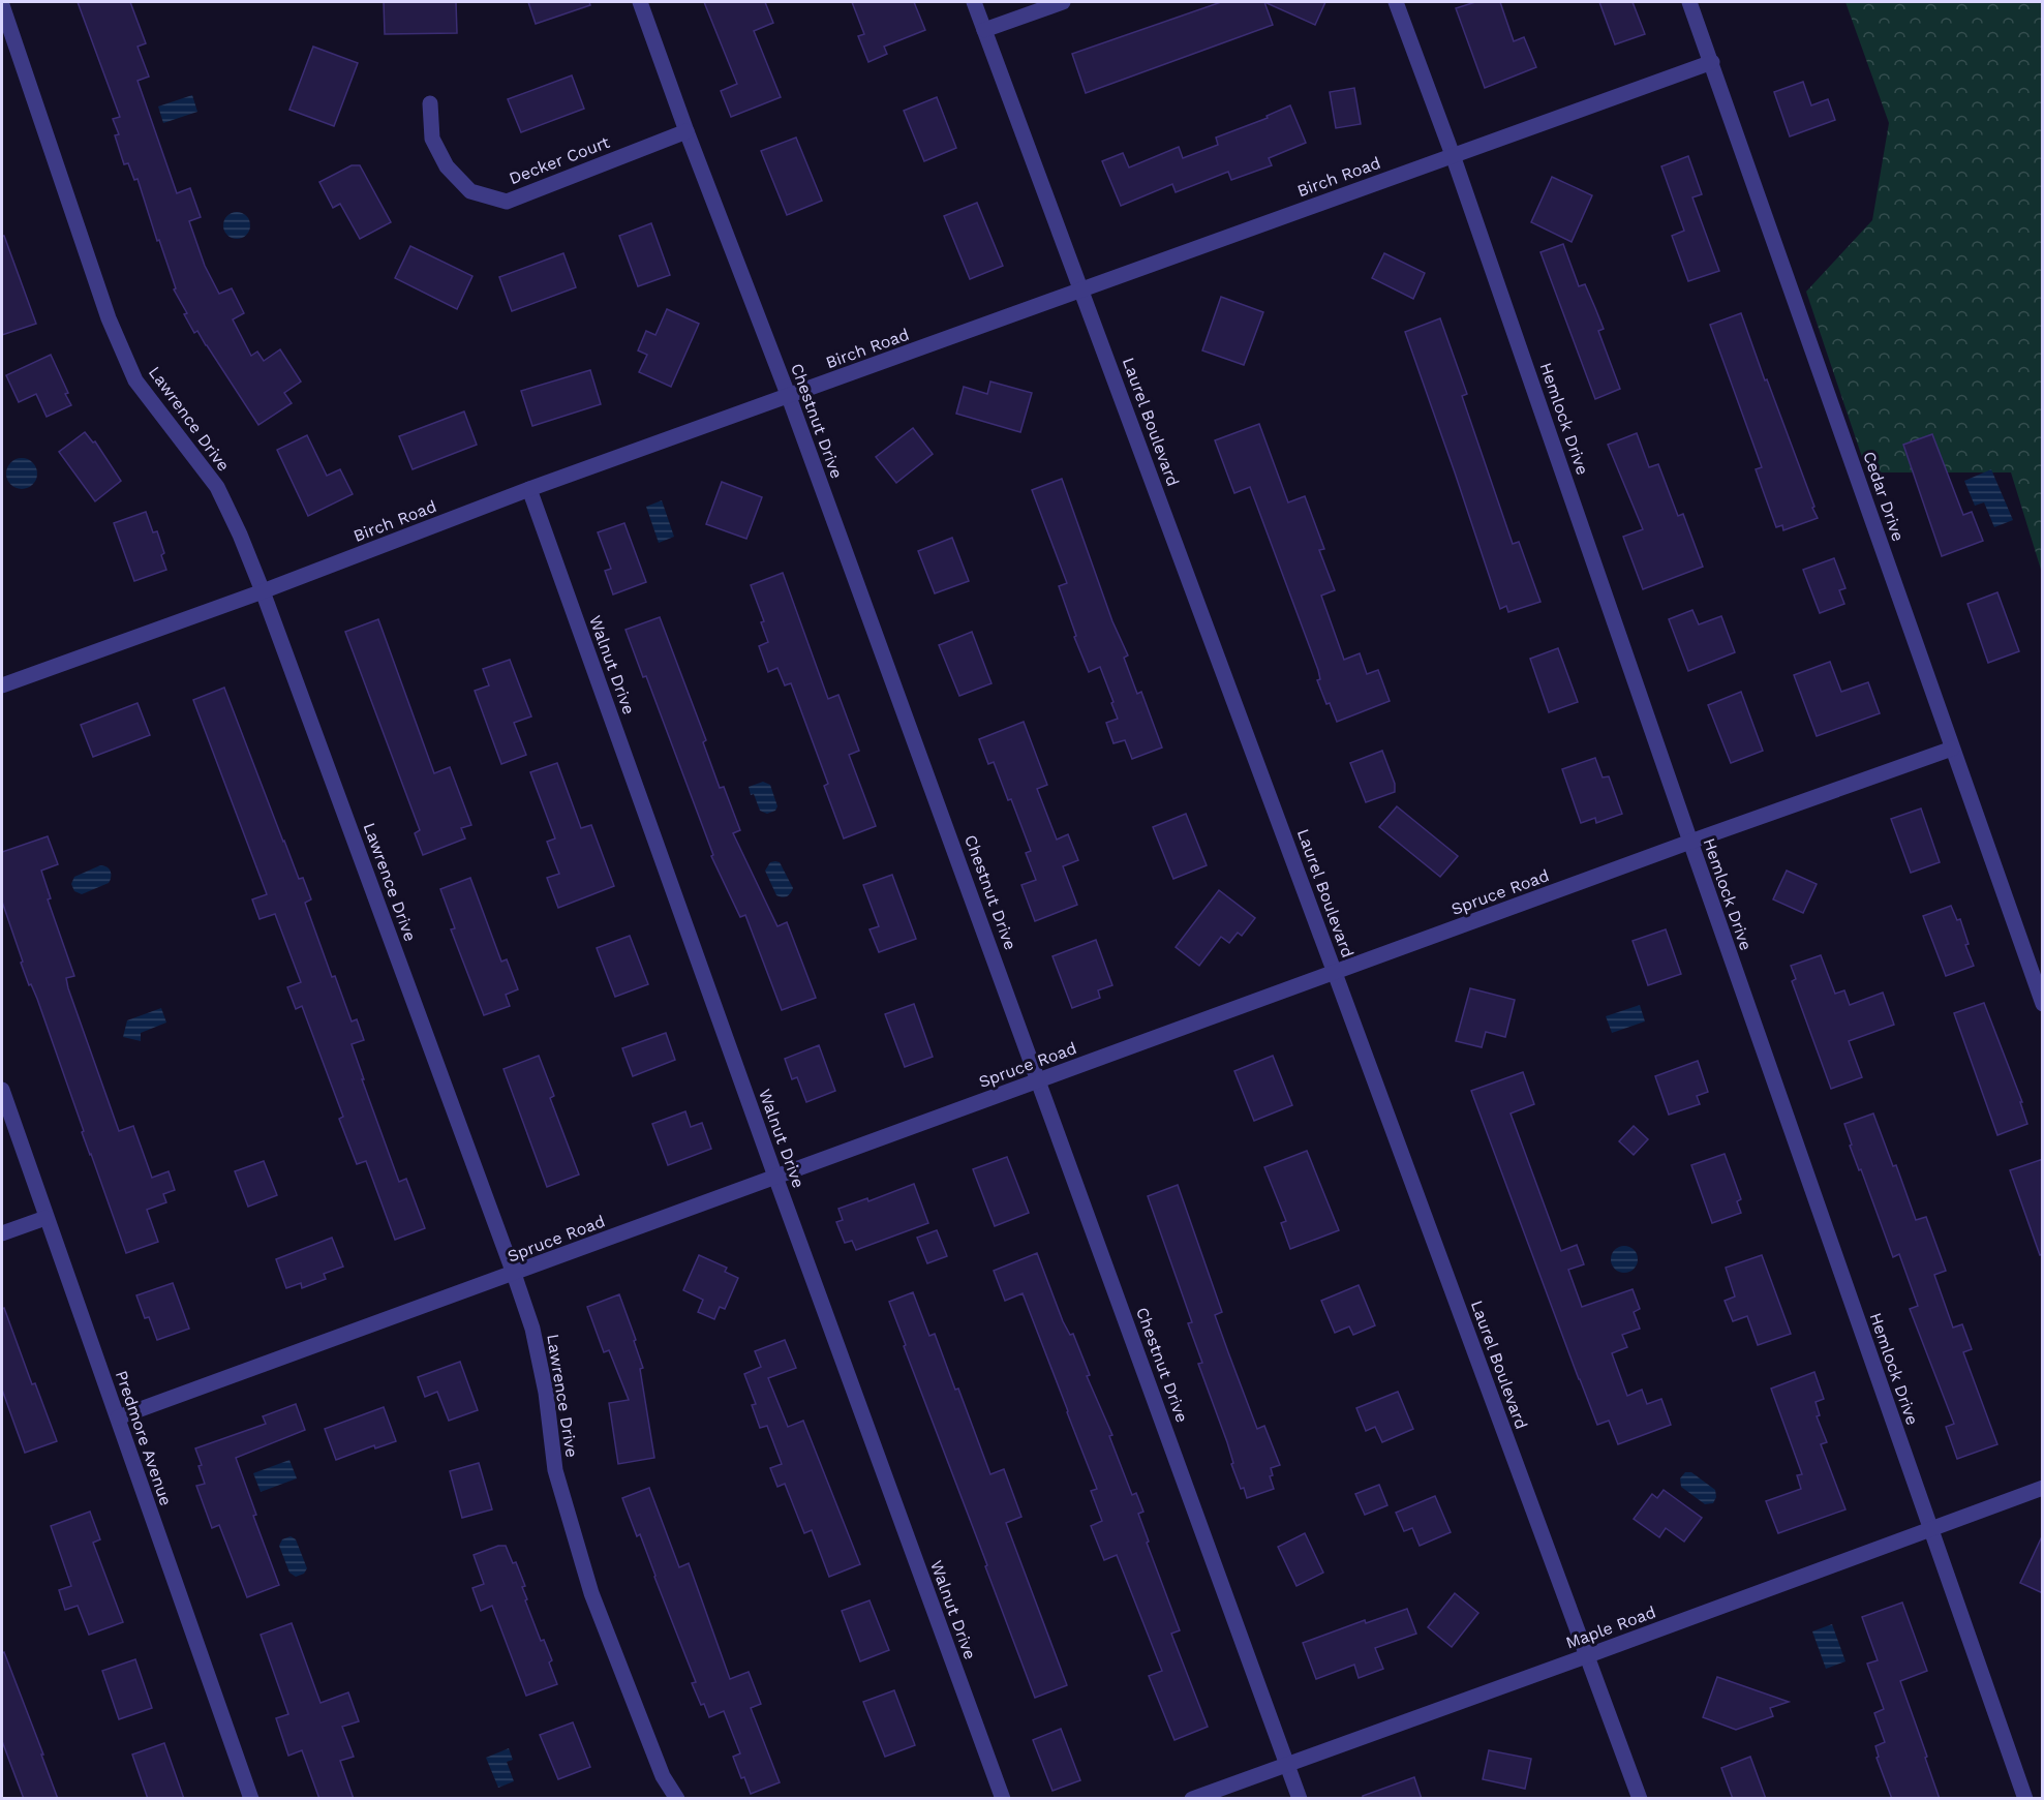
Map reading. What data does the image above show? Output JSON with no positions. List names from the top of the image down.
{
  "streets": {
    "street": [
      "Decker Court",
      "Birch Road",
      "Lawrence Drive",
      "Hemlock Drive",
      "Chestnut Drive",
      "Laurel Boulevard",
      "Cedar Drive",
      "Walnut Drive",
      "Spruce Road",
      "Predmore Avenue",
      "Maple Road"
    ]
  },
  "crossings": [
    ["Decker Court", "Chestnut Drive"],
    ["Birch Road", "Lawrence Drive"],
    ["Birch Road", "Hemlock Drive"],
    ["Birch Road", "Chestnut Drive"],
    ["Birch Road", "Laurel Boulevard"],
    ["Birch Road", "Cedar Drive"],
    ["Birch Road", "Walnut Drive"],
    ["Lawrence Drive", "Spruce Road"],
    ["Hemlock Drive", "Spruce Road"],
    ["Hemlock Drive", "Maple Road"],
    ["Chestnut Drive", "Spruce Road"],
    ["Chestnut Drive", "Maple Road"],
    ["Laurel Boulevard", "Spruce Road"],
    ["Laurel Boulevard", "Maple Road"],
    ["Cedar Drive", "Spruce Road"],
    ["Walnut Drive", "Spruce Road"],
    ["Spruce Road", "Predmore Avenue"]
  ]
}
